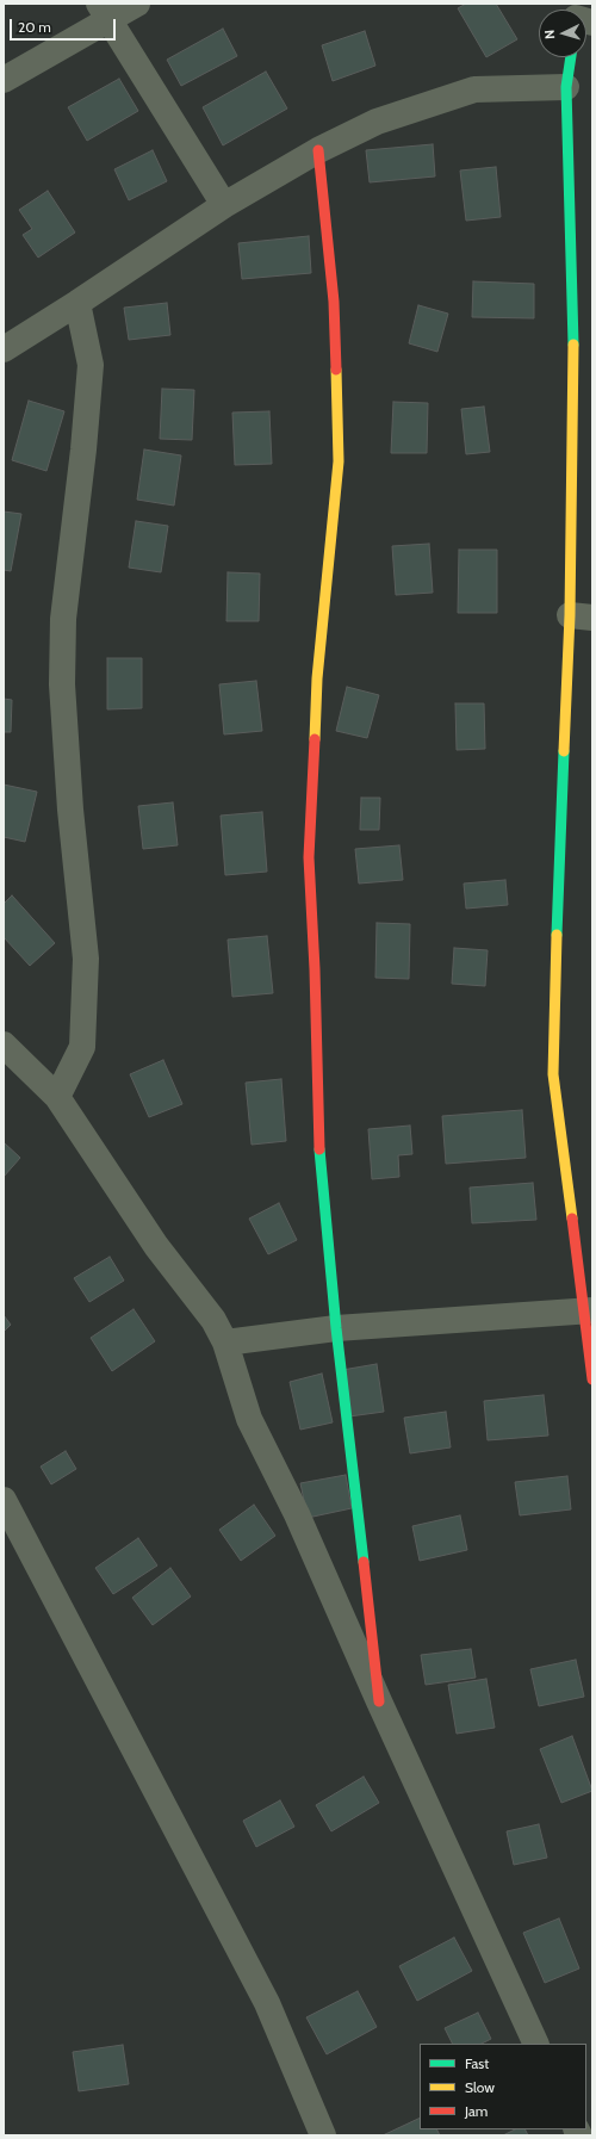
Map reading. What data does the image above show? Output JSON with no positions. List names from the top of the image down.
{
  "legend": ["Fast", "Slow", "Jam"],
  "scale_bar": "20 m",
  "north": "left"
}
